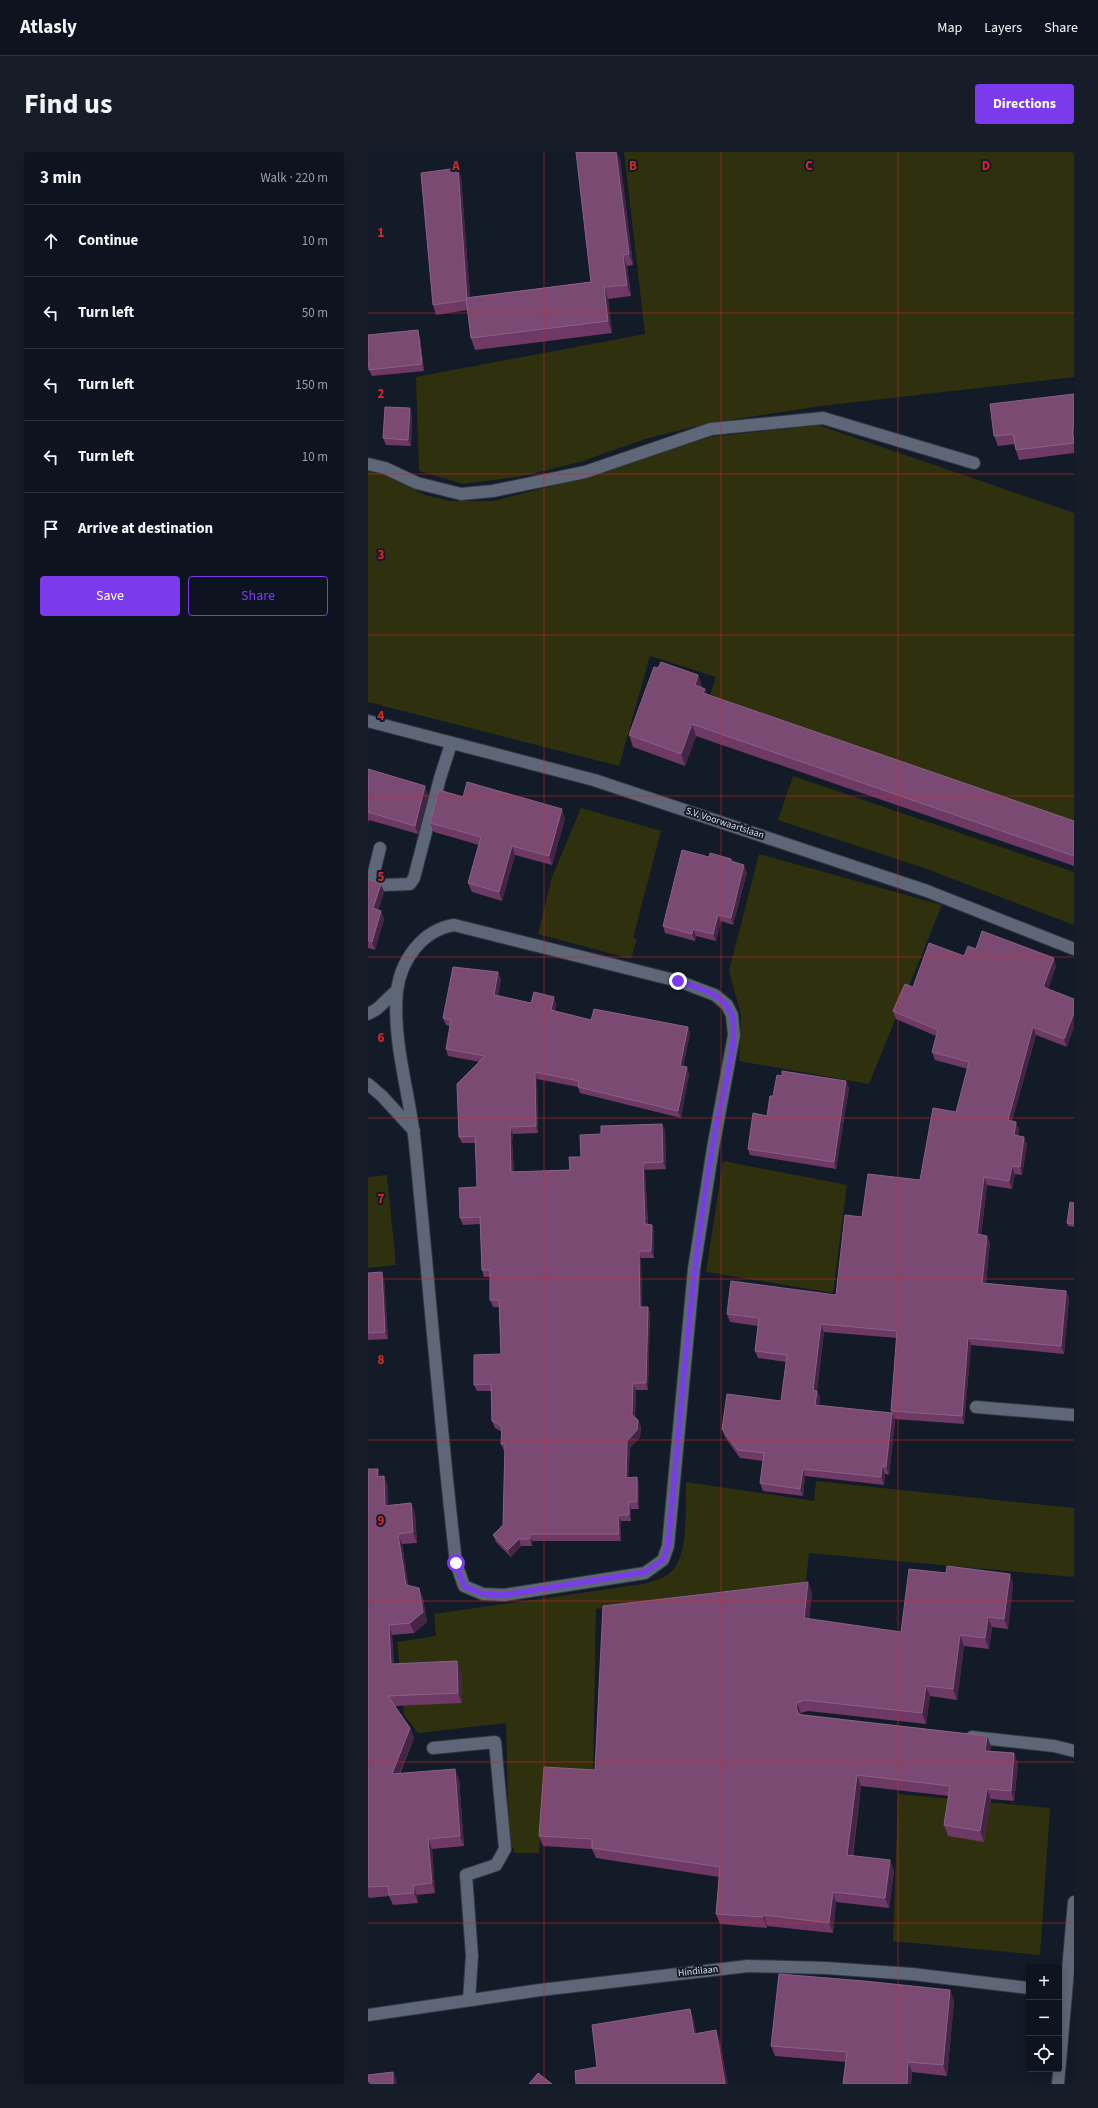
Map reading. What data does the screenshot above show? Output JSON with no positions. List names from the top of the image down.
{
  "streets": {
    "street": ["S.V. Voorwaartslaan", "Hindilaan"]
  },
  "page": {
    "header": "Atlasly",
    "nav": ["Map", "Layers", "Share"],
    "title": "Find us",
    "buttons": [
      "Directions",
      ["Save", "Share"]
    ],
    "heading": ["3 min", "Walk · 220 m"],
    "list": [
      ["Continue", "10 m"],
      ["Turn left", "50 m"],
      ["Turn left", "150 m"],
      ["Turn left", "10 m"],
      "Arrive at destination"
    ],
    "map_buttons": ["+", "−"]
  },
  "grid": {
    "columns": [
      "A",
      "B",
      "C",
      "D"
    ],
    "rows": [
      "1",
      "2",
      "3",
      "4",
      "5",
      "6",
      "7",
      "8",
      "9"
    ]
  }
}
